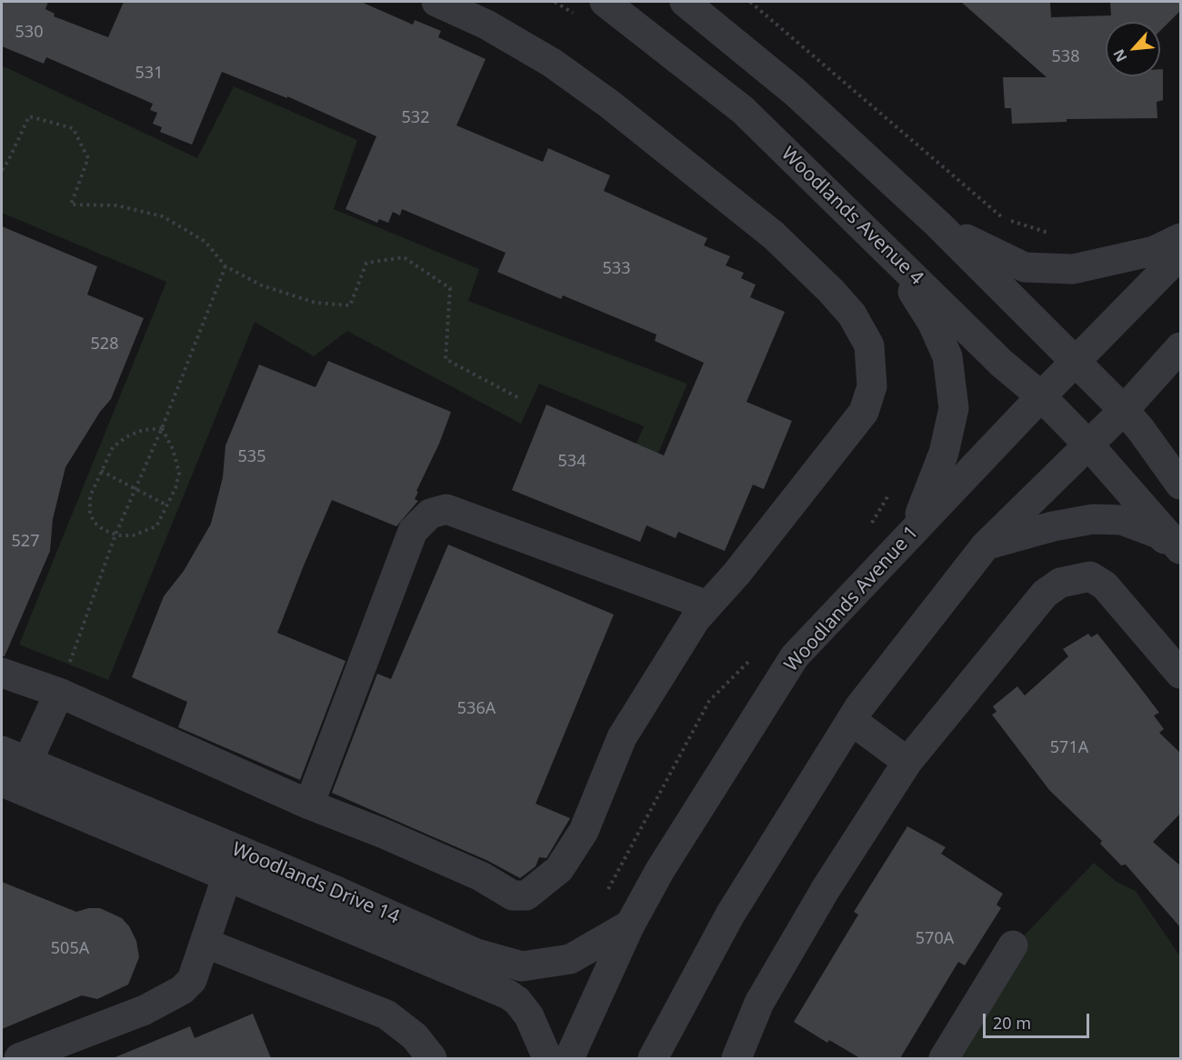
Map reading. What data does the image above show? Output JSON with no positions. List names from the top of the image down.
{
  "streets": {
    "street": ["Woodlands Avenue 4", "Woodlands Avenue 1", "Woodlands Drive 14"]
  },
  "crossings": [
    ["Woodlands Avenue 4", "Woodlands Avenue 1"],
    ["Woodlands Avenue 1", "Woodlands Drive 14"]
  ],
  "house_numbers": [
    "530",
    "538",
    "531",
    "532",
    "533",
    "528",
    "535",
    "534",
    "527",
    "536A",
    "571A",
    "570A",
    "505A"
  ],
  "scale_bar": "20 m",
  "north": "bottom left"
}
